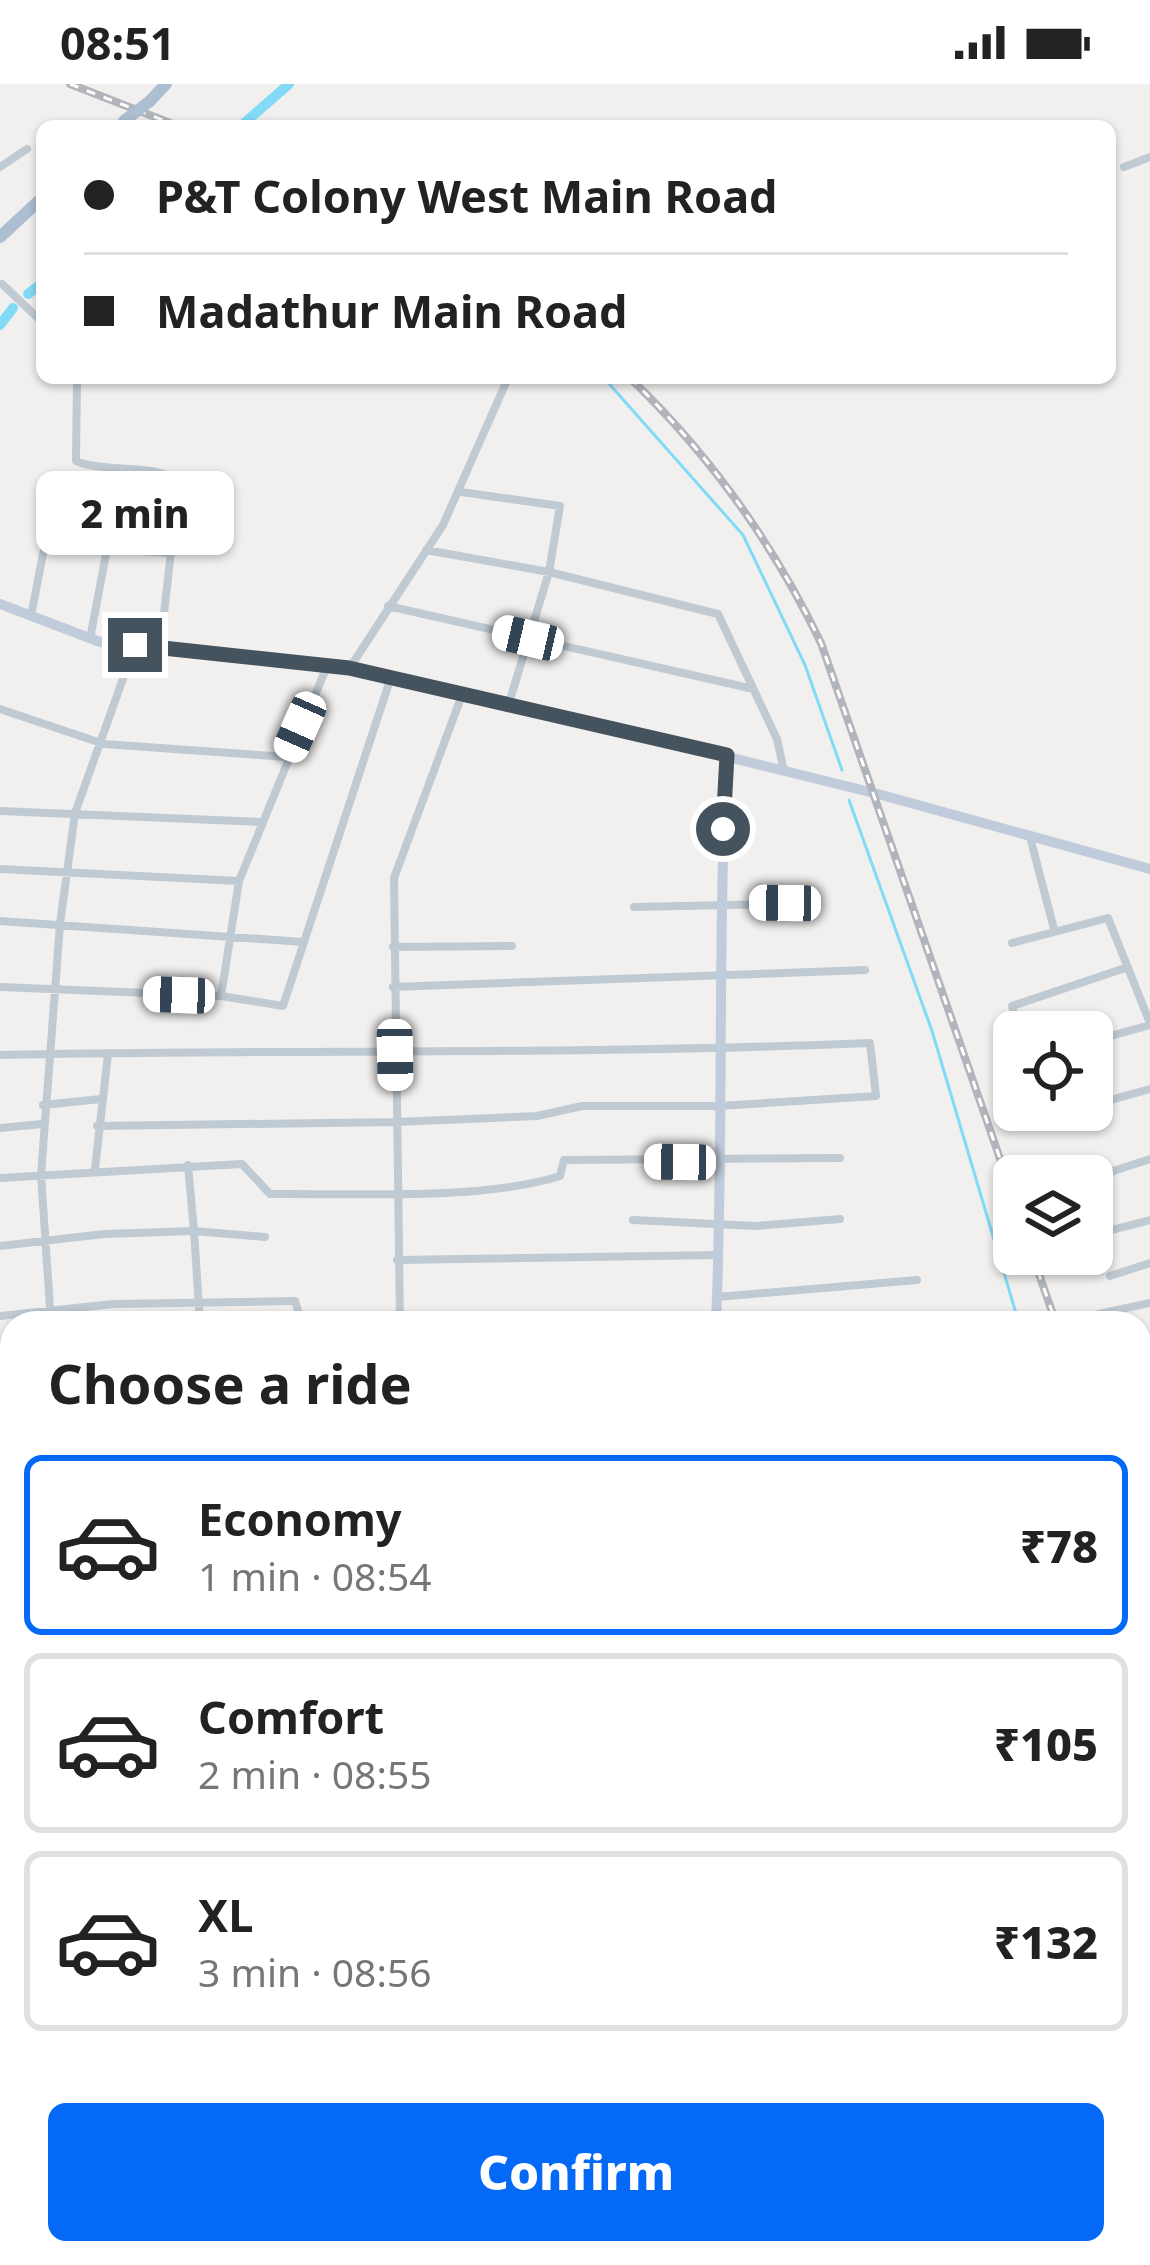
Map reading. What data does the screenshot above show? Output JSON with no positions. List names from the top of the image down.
{
  "page": {
    "status": "08:51",
    "banner": ["P&T Colony West Main Road", "Madathur Main Road"],
    "bubble": "2 min",
    "heading": "Choose a ride",
    "list": [
      {
        "name": "Economy",
        "note": "1 min · 08:54",
        "value": "₹78"
      },
      {
        "name": "Comfort",
        "note": "2 min · 08:55",
        "value": "₹105"
      },
      {
        "name": "XL",
        "note": "3 min · 08:56",
        "value": "₹132"
      }
    ],
    "buttons": "Confirm"
  }
}
